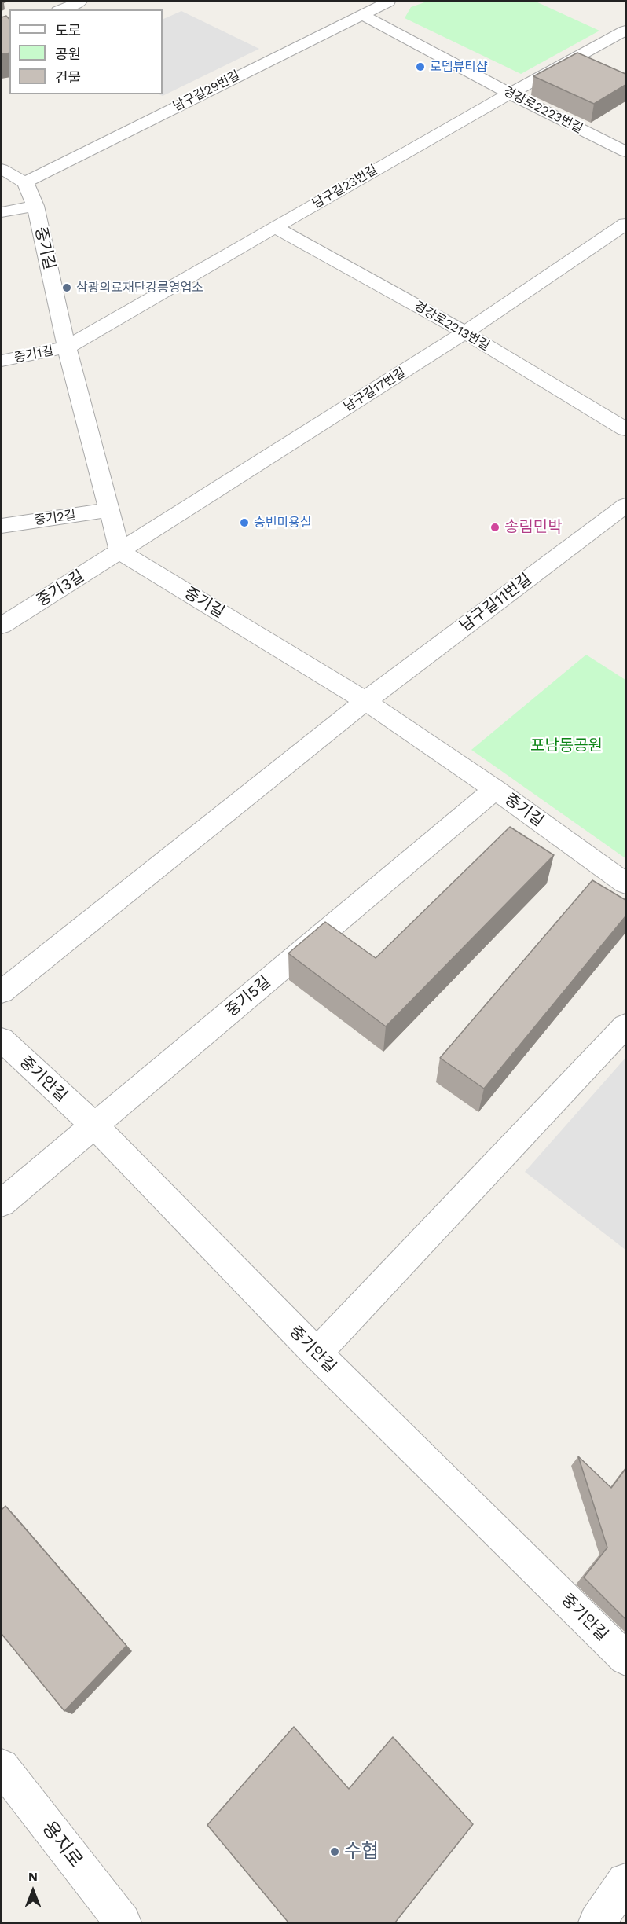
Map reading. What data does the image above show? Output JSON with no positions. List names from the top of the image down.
{
  "streets": {
    "street": [
      "남구길29번길",
      "경강로2223번길",
      "남구길23번길",
      "중기길",
      "경강로2213번길",
      "중기1길",
      "남구길17번길",
      "중기2길",
      "중기3길",
      "남구길11번길",
      "중기5길",
      "중기안길",
      "용지로"
    ]
  },
  "crossings": [
    ["남구길29번길", "경강로2223번길"],
    ["남구길29번길", "중기길"],
    ["경강로2223번길", "남구길23번길"],
    ["남구길23번길", "중기길"],
    ["남구길23번길", "경강로2213번길"],
    ["남구길23번길", "중기1길"],
    ["중기길", "중기1길"],
    ["중기길", "남구길17번길"],
    ["중기길", "중기2길"],
    ["중기길", "중기3길"],
    ["중기길", "남구길11번길"],
    ["중기길", "중기5길"],
    ["경강로2213번길", "남구길17번길"],
    ["남구길17번길", "중기3길"],
    ["중기5길", "중기안길"]
  ],
  "parks": ["포남동공원"],
  "places": [
    "로뎀뷰티샵",
    "삼광의료재단강릉영업소",
    "승빈미용실",
    "송림민박",
    "수협"
  ],
  "legend": ["도로", "공원", "건물"],
  "north": "top"
}
